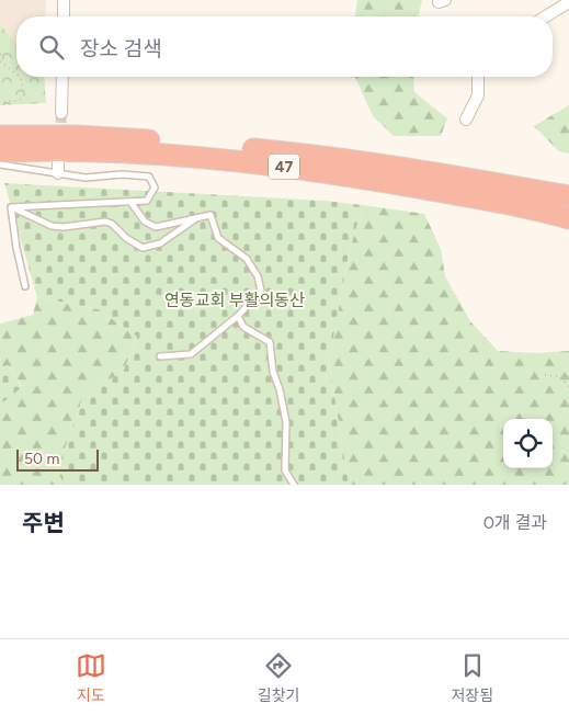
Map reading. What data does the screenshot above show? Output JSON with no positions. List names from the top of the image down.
{
  "streets": {
    "highway": ["47"]
  },
  "parks": ["연동교회 부활의동산"],
  "scale_bar": "50 m",
  "page": {
    "search": "장소 검색",
    "scale": "50 m",
    "heading": ["주변", "0개 결과"],
    "nav": ["지도", "길찾기", "저장됨"]
  }
}
